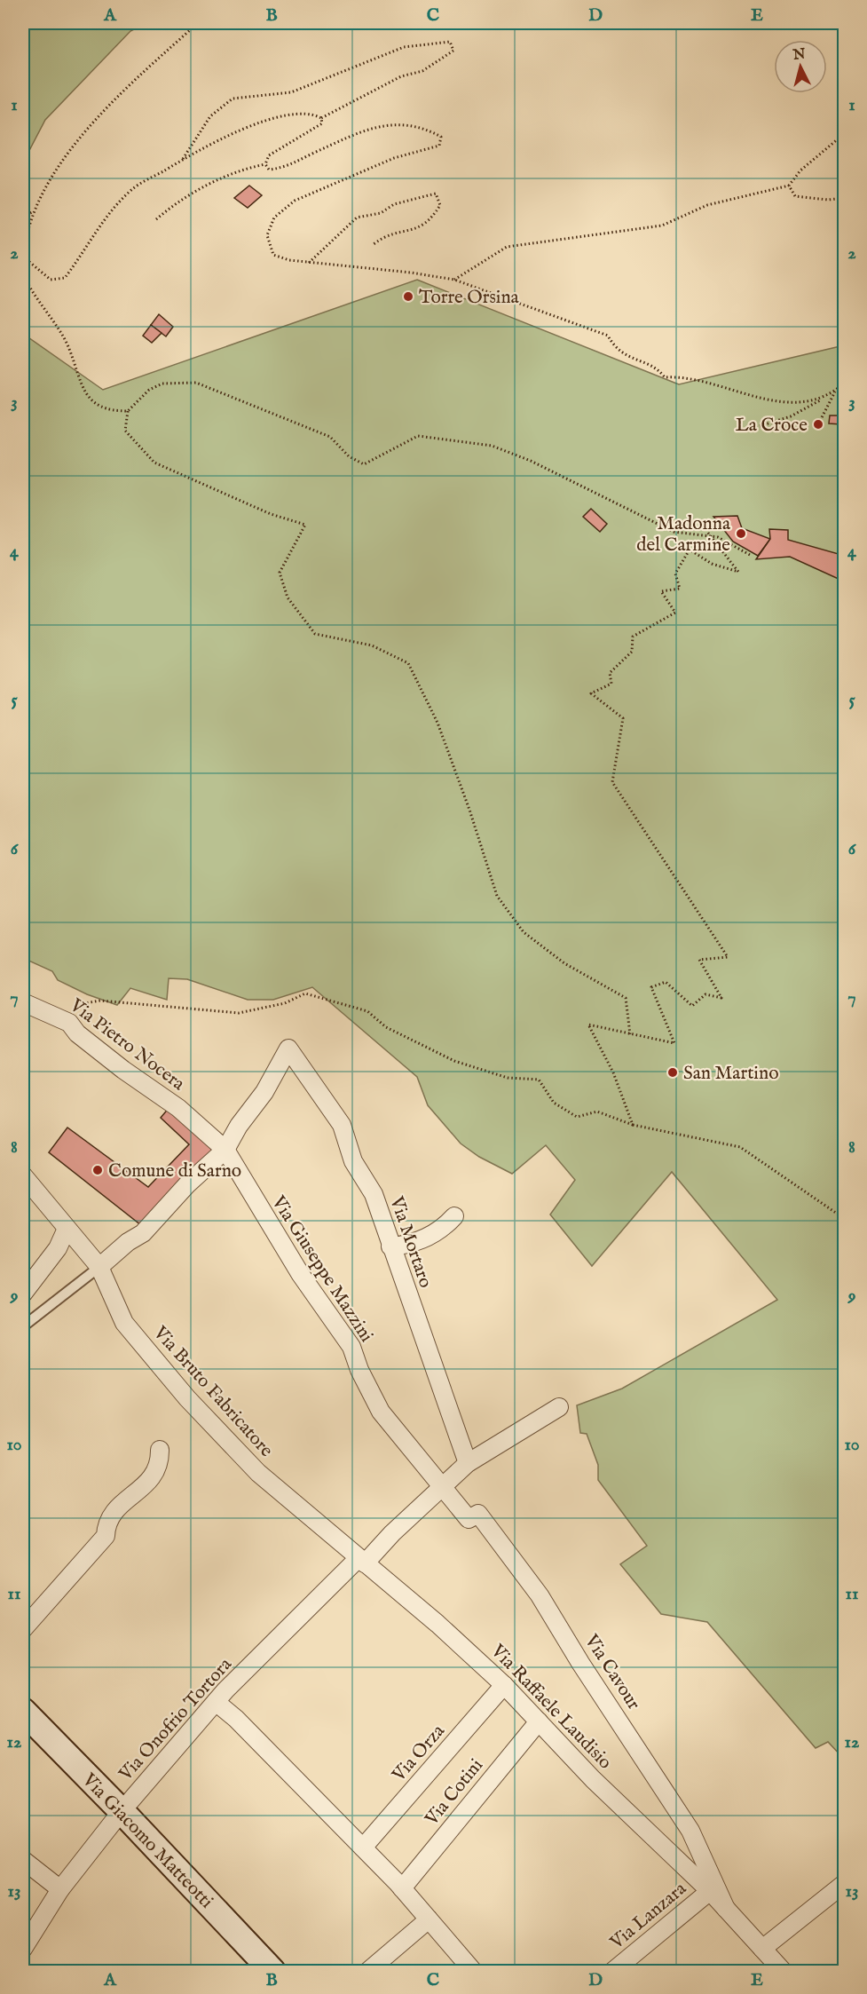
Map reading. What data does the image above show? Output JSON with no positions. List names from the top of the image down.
{
  "streets": {
    "street": [
      "Via Pietro Nocera",
      "Via Mortaro",
      "Via Giuseppe Mazzini",
      "Via Bruto Fabricatore",
      "Via Cavour",
      "Via Raffaele Laudisio",
      "Via Onofrio Tortora",
      "Via Orza",
      "Via Cotini",
      "Via Giacomo Matteotti",
      "Via Lanzara"
    ]
  },
  "crossings": [
    ["Via Pietro Nocera", "Via Mortaro"],
    ["Via Pietro Nocera", "Via Giuseppe Mazzini"],
    ["Via Mortaro", "Via Giuseppe Mazzini"],
    ["Via Mortaro", "Via Onofrio Tortora"],
    ["Via Giuseppe Mazzini", "Via Cavour"],
    ["Via Giuseppe Mazzini", "Via Onofrio Tortora"],
    ["Via Bruto Fabricatore", "Via Raffaele Laudisio"],
    ["Via Bruto Fabricatore", "Via Onofrio Tortora"],
    ["Via Cavour", "Via Raffaele Laudisio"],
    ["Via Cavour", "Via Onofrio Tortora"],
    ["Via Raffaele Laudisio", "Via Onofrio Tortora"],
    ["Via Raffaele Laudisio", "Via Orza"],
    ["Via Raffaele Laudisio", "Via Cotini"],
    ["Via Raffaele Laudisio", "Via Lanzara"],
    ["Via Onofrio Tortora", "Via Giacomo Matteotti"]
  ],
  "places": [
    "Torre Orsina",
    "La Croce",
    "Madonna del Carmine",
    "San Martino",
    "Comune di Sarno"
  ],
  "north": "top",
  "grid": {
    "columns": [
      "A",
      "B",
      "C",
      "D",
      "E"
    ],
    "rows": [
      "1",
      "2",
      "3",
      "4",
      "5",
      "6",
      "7",
      "8",
      "9",
      "10",
      "11",
      "12",
      "13"
    ]
  }
}
